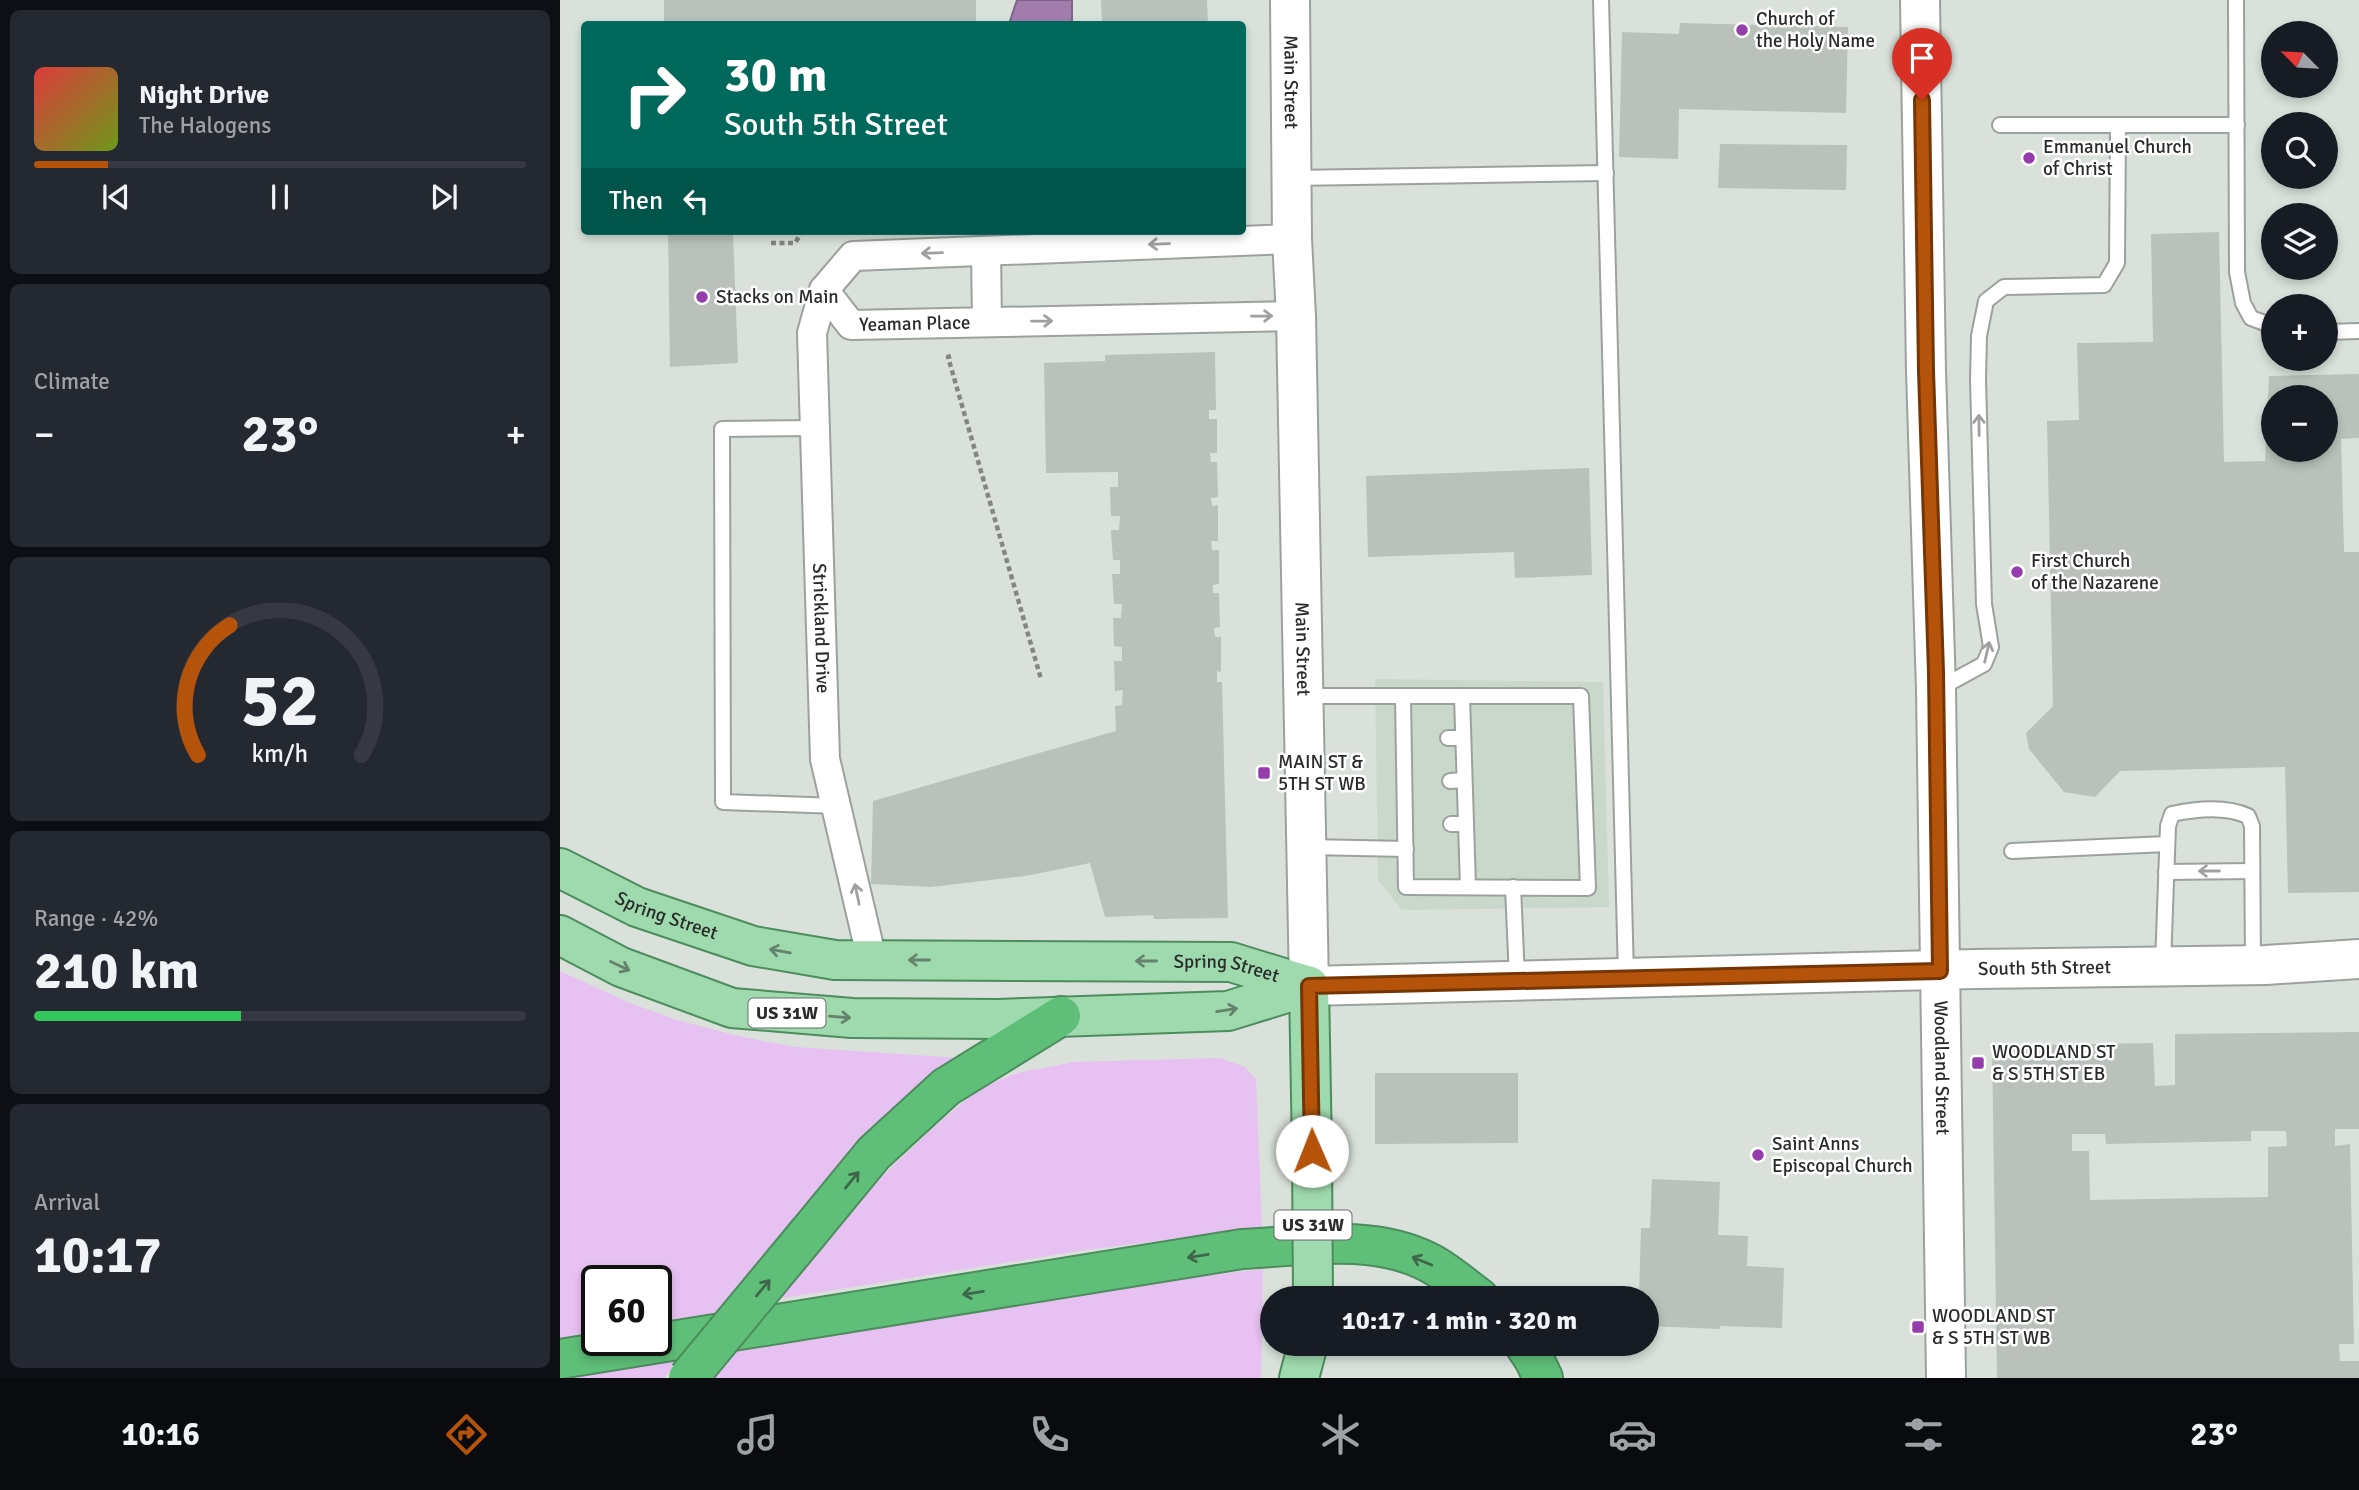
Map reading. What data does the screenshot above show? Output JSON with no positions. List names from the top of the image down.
{
  "streets": {
    "main road": [
      "Main Street",
      "Spring Street",
      "South 5th Street",
      "US 31W",
      "Woodland Street"
    ],
    "street": ["Yeaman Place", "Strickland Drive"]
  },
  "crossings": [
    ["Main Street", "Yeaman Place"],
    ["Main Street", "Spring Street"],
    ["Main Street", "South 5th Street"],
    ["Yeaman Place", "Strickland Drive"],
    ["Strickland Drive", "Spring Street"],
    ["Spring Street", "South 5th Street"],
    ["South 5th Street", "Woodland Street"]
  ],
  "places": {
    "other": [
      "Church of the Holy Name",
      "Emmanuel Church of Christ",
      "Stacks on Main",
      "First Church of the Nazarene",
      "Saint Anns Episcopal Church"
    ],
    "transit": ["MAIN ST & 5TH ST WB", "WOODLAND ST & S 5TH ST EB", "WOODLAND ST & S 5TH ST WB"]
  },
  "north": "top left",
  "page": {
    "map_buttons": ["+", "−"],
    "turn": ["30 m", "South 5th Street"],
    "song": ["Night Drive", "The Halogens"],
    "then": "Then",
    "tile": [
      "Climate",
      ["Range · 42%", "210 km"],
      ["Arrival", "10:17"]
    ],
    "heat": ["−", "23°", "+"],
    "limit": "60",
    "trip": "10:17 · 1 min · 320 m",
    "tabs": ["10:16", "23°"],
    "gauge": ["52", "km/h"]
  }
}
